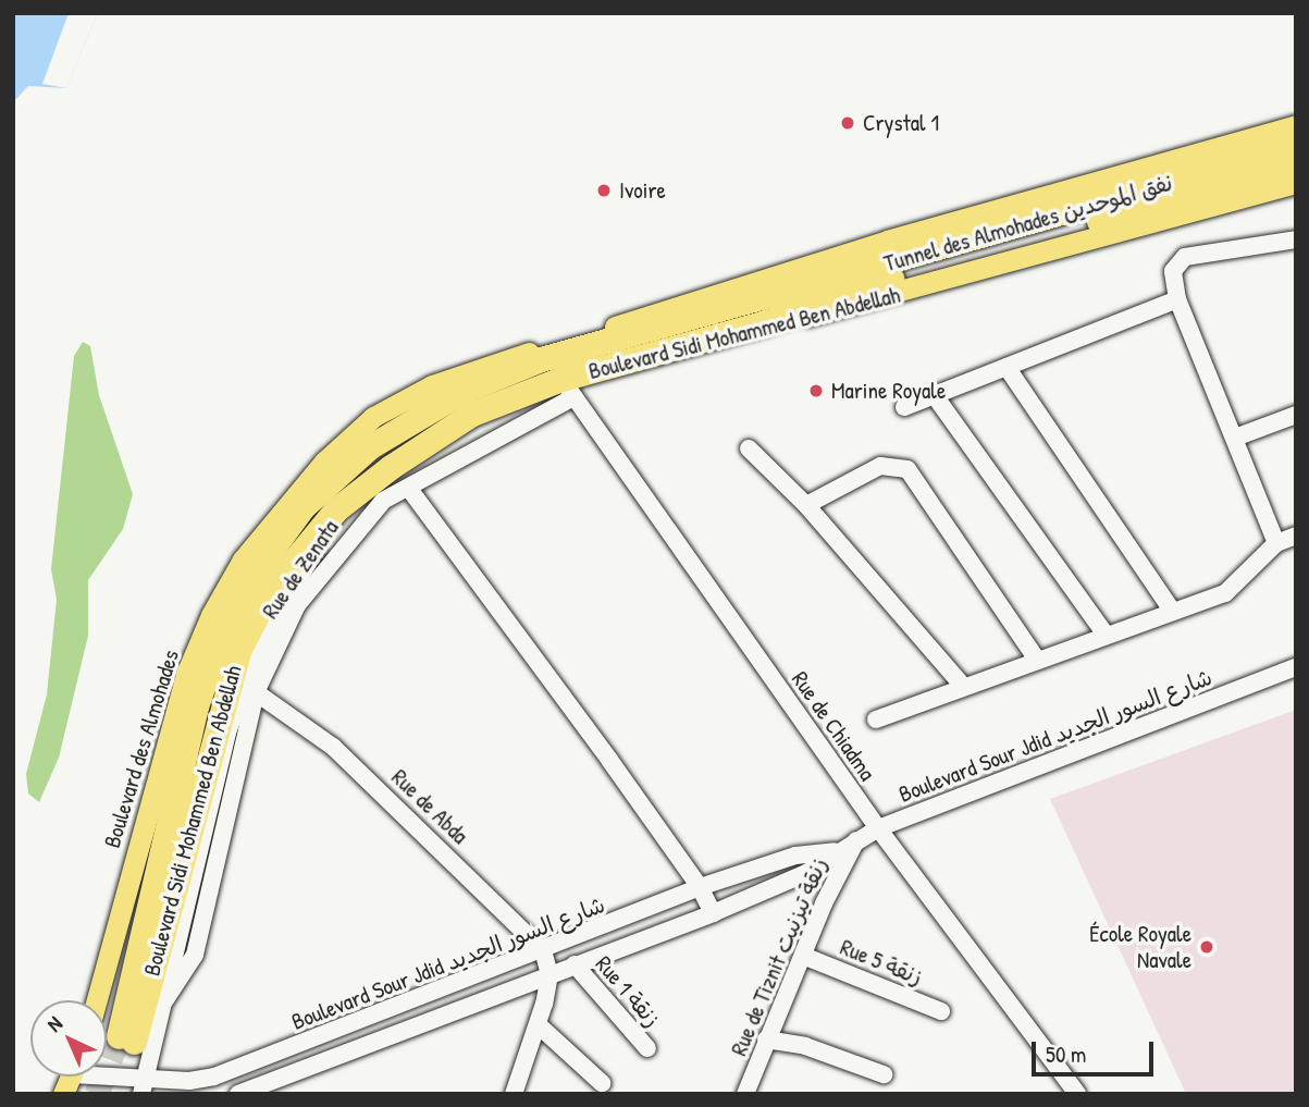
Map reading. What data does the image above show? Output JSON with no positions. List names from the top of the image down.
{
  "streets": {
    "highway": ["Tunnel des Almohades نفق الموحدين", "Boulevard Sidi Mohammed Ben Abdellah"],
    "main road": ["Boulevard des Almohades"],
    "street": [
      "Rue de Zenata",
      "Rue de Chiadma",
      "Boulevard Sour Jdid شارع السور الجديد",
      "Rue de Abda",
      "Rue de Tiznit زنقة تيزنيت",
      "Rue 5 زنقة",
      "Rue 1 زنقة"
    ]
  },
  "crossings": [
    ["Tunnel des Almohades نفق الموحدين", "Boulevard Sidi Mohammed Ben Abdellah"],
    ["Boulevard Sidi Mohammed Ben Abdellah", "Rue de Zenata"],
    ["Boulevard Sidi Mohammed Ben Abdellah", "Rue de Chiadma"],
    ["Boulevard Sidi Mohammed Ben Abdellah", "Boulevard des Almohades"],
    ["Rue de Zenata", "Rue de Chiadma"],
    ["Rue de Zenata", "Rue de Abda"],
    ["Rue de Chiadma", "Boulevard Sour Jdid شارع السور الجديد"],
    ["Boulevard Sour Jdid شارع السور الجديد", "Rue de Abda"],
    ["Boulevard Sour Jdid شارع السور الجديد", "Rue de Tiznit زنقة تيزنيت"],
    ["Boulevard Sour Jdid شارع السور الجديد", "Rue 1 زنقة"],
    ["Rue de Tiznit زنقة تيزنيت", "Rue 5 زنقة"]
  ],
  "places": [
    "Crystal 1",
    "Ivoire",
    "Marine Royale",
    "École Royale Navale"
  ],
  "scale_bar": "50 m",
  "north": "top left"
}
